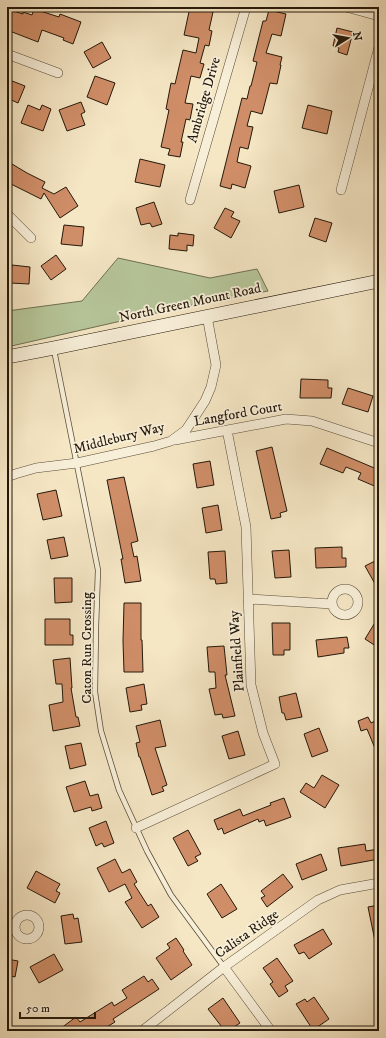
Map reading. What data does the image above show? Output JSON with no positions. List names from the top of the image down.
{
  "streets": {
    "street": [
      "Ambridge Drive",
      "North Green Mount Road",
      "Langford Court",
      "Middlebury Way",
      "Plainfield Way",
      "Calista Ridge"
    ],
    "lane": ["Caton Run Crossing"]
  },
  "crossings": [
    ["North Green Mount Road", "Middlebury Way"],
    ["North Green Mount Road", "Caton Run Crossing"],
    ["Langford Court", "Middlebury Way"],
    ["Langford Court", "Plainfield Way"],
    ["Middlebury Way", "Caton Run Crossing"],
    ["Caton Run Crossing", "Plainfield Way"],
    ["Caton Run Crossing", "Calista Ridge"]
  ],
  "scale_bar": "50 m",
  "north": "right"
}
